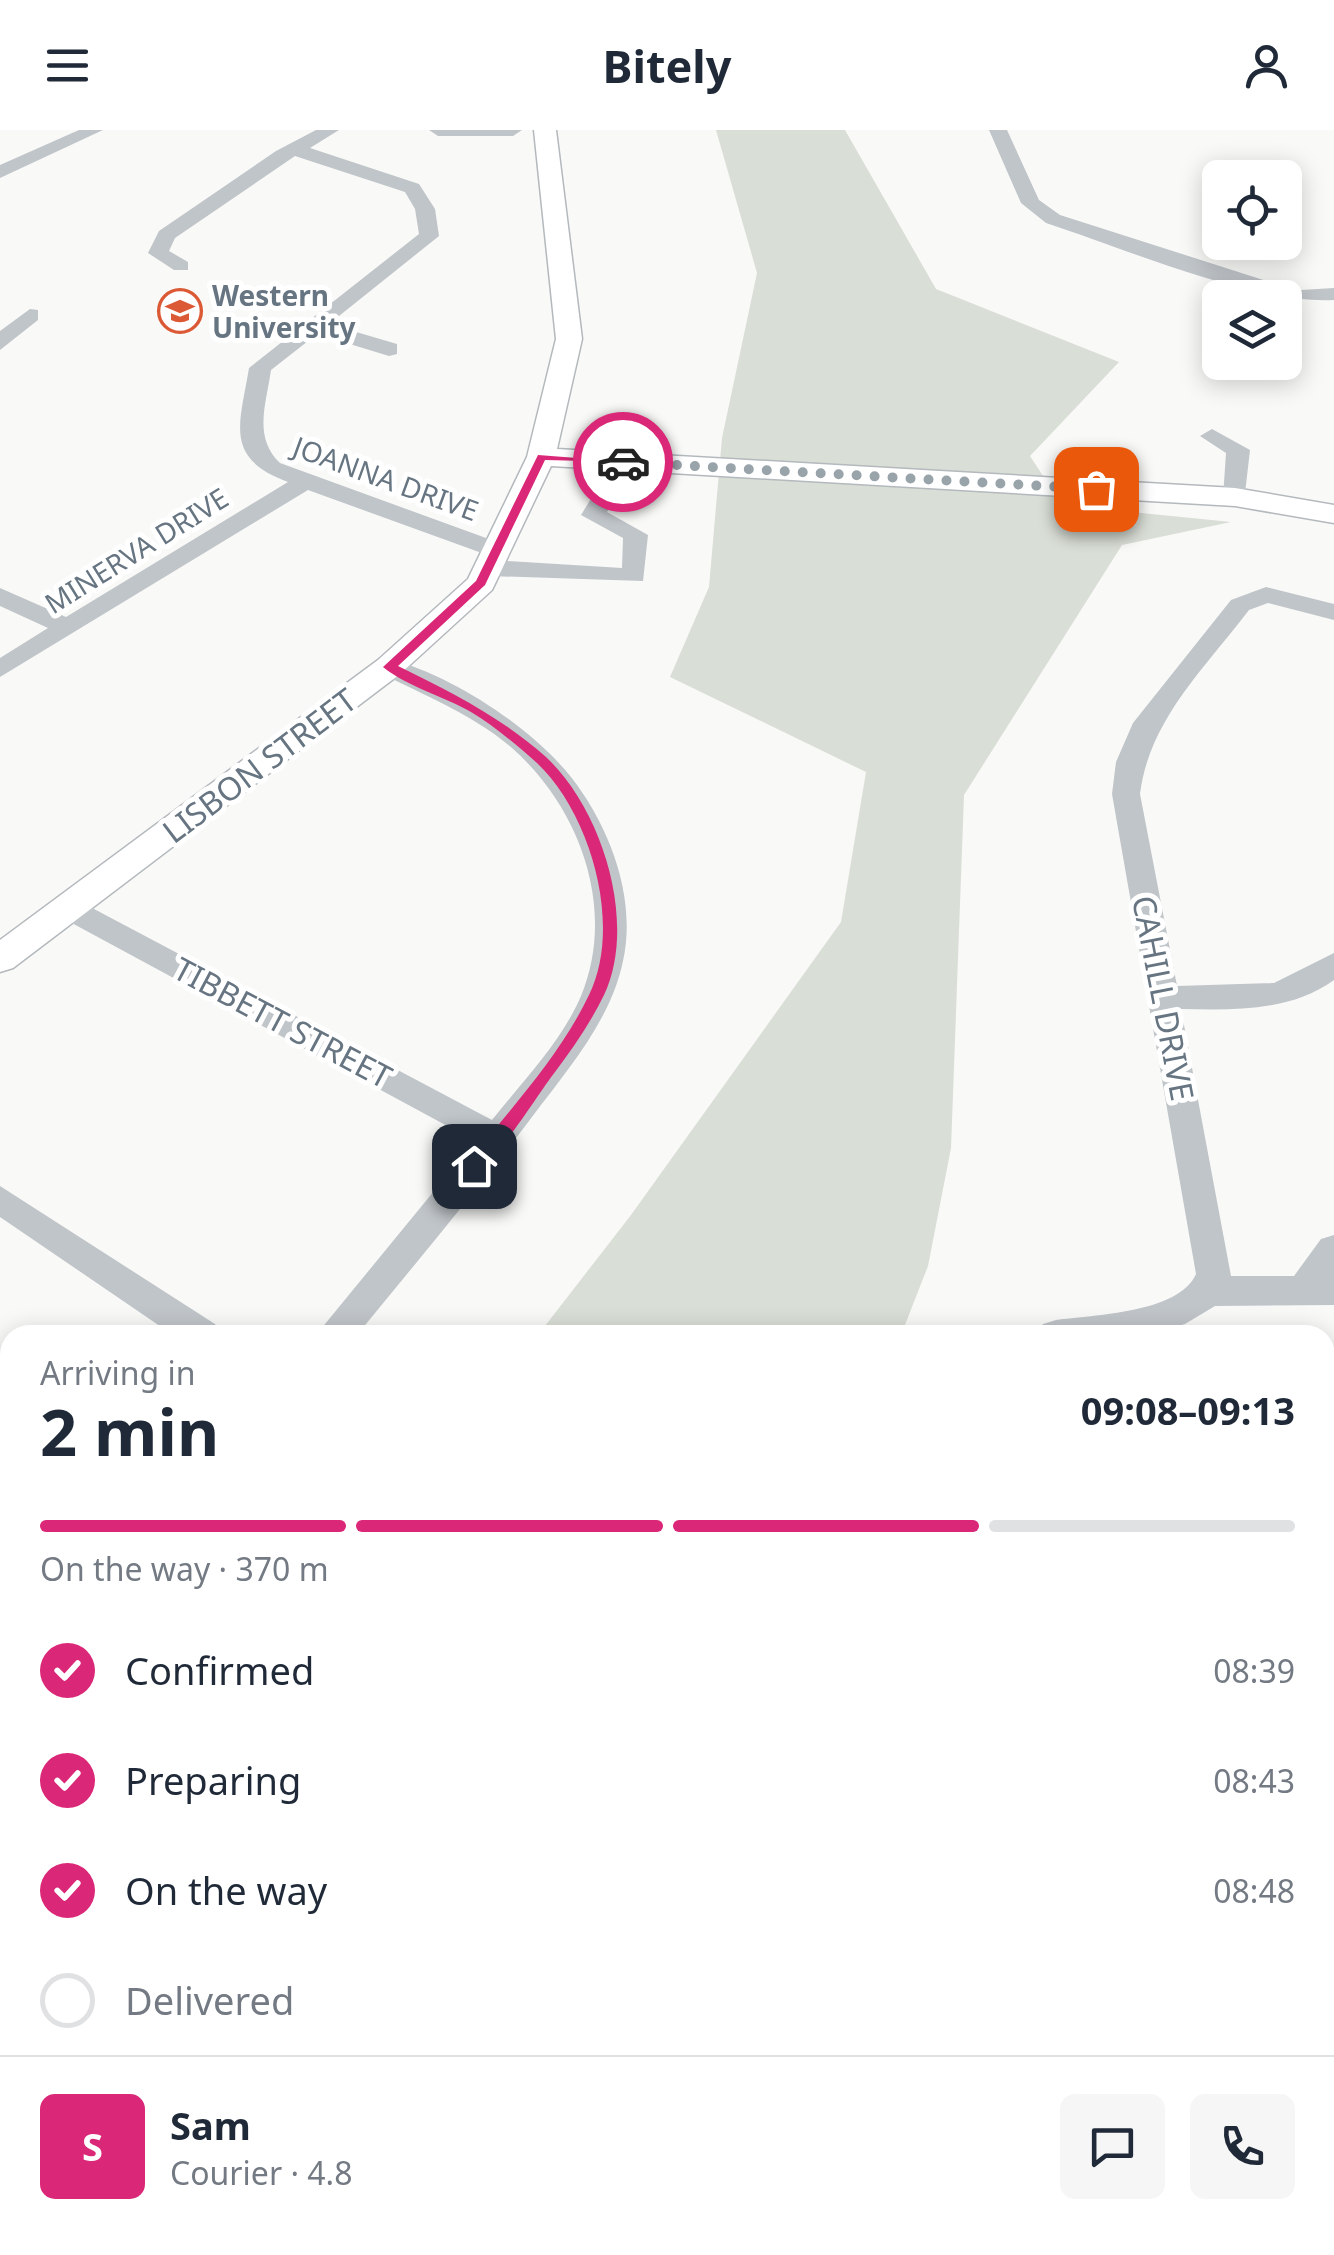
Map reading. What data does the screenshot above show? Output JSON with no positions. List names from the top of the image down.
{
  "streets": {
    "main road": ["LISBON STREET"],
    "street": [
      "JOANNA DRIVE",
      "MINERVA DRIVE",
      "CAHILL DRIVE",
      "TIBBETT STREET"
    ]
  },
  "crossings": [
    ["JOANNA DRIVE", "MINERVA DRIVE"],
    ["JOANNA DRIVE", "LISBON STREET"],
    ["LISBON STREET", "TIBBETT STREET"]
  ],
  "places": {
    "school or university": ["Western University"]
  },
  "page": {
    "header": "Bitely",
    "heading": ["2 min", "Arriving in", "09:08–09:13"],
    "panel": ["Sam", "Courier · 4.8"],
    "bar": "On the way · 370 m",
    "list": [
      ["Confirmed", "08:39"],
      ["Preparing", "08:43"],
      ["On the way", "08:48"],
      "Delivered"
    ],
    "round": "S"
  }
}
